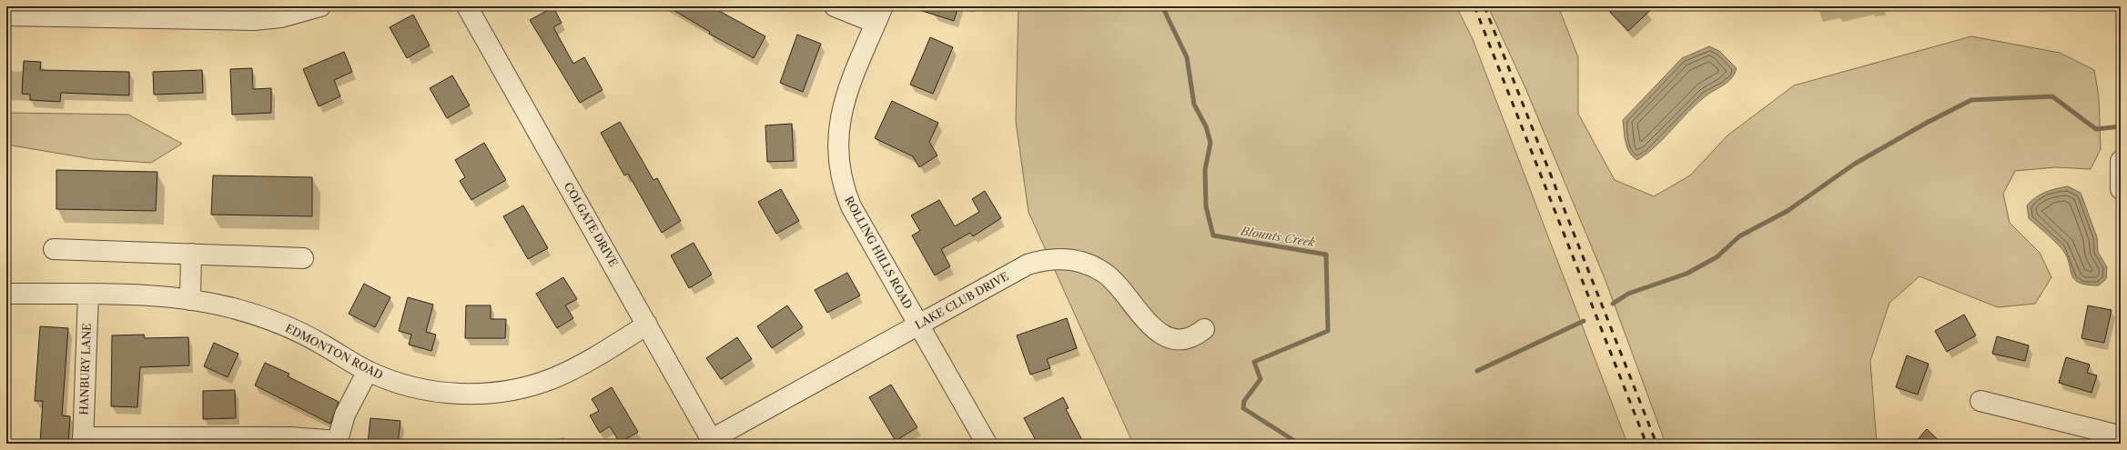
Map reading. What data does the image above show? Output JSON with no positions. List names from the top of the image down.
{
  "streets": {
    "street": [
      "COLGATE DRIVE",
      "ROLLING HILLS ROAD",
      "LAKE CLUB DRIVE",
      "EDMONTON ROAD",
      "HANBURY LANE"
    ]
  },
  "crossings": [
    ["COLGATE DRIVE", "LAKE CLUB DRIVE"],
    ["COLGATE DRIVE", "EDMONTON ROAD"],
    ["ROLLING HILLS ROAD", "LAKE CLUB DRIVE"],
    ["EDMONTON ROAD", "HANBURY LANE"]
  ],
  "water": ["Blounts Creek"]
}
